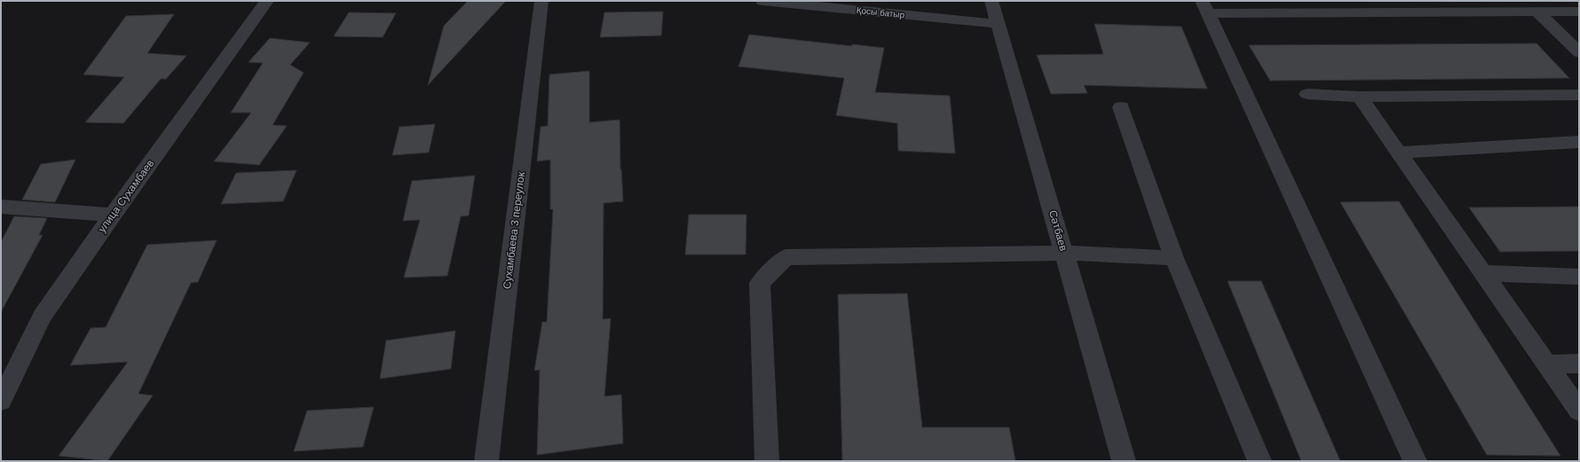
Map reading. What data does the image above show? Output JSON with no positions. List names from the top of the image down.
{
  "streets": {
    "street": [
      "Қосы батыр",
      "улица Сухамбаев",
      "Сухамбаева 3 переулок",
      "Сәтбаев"
    ]
  },
  "crossings": [
    ["Қосы батыр", "Сәтбаев"]
  ]
}
